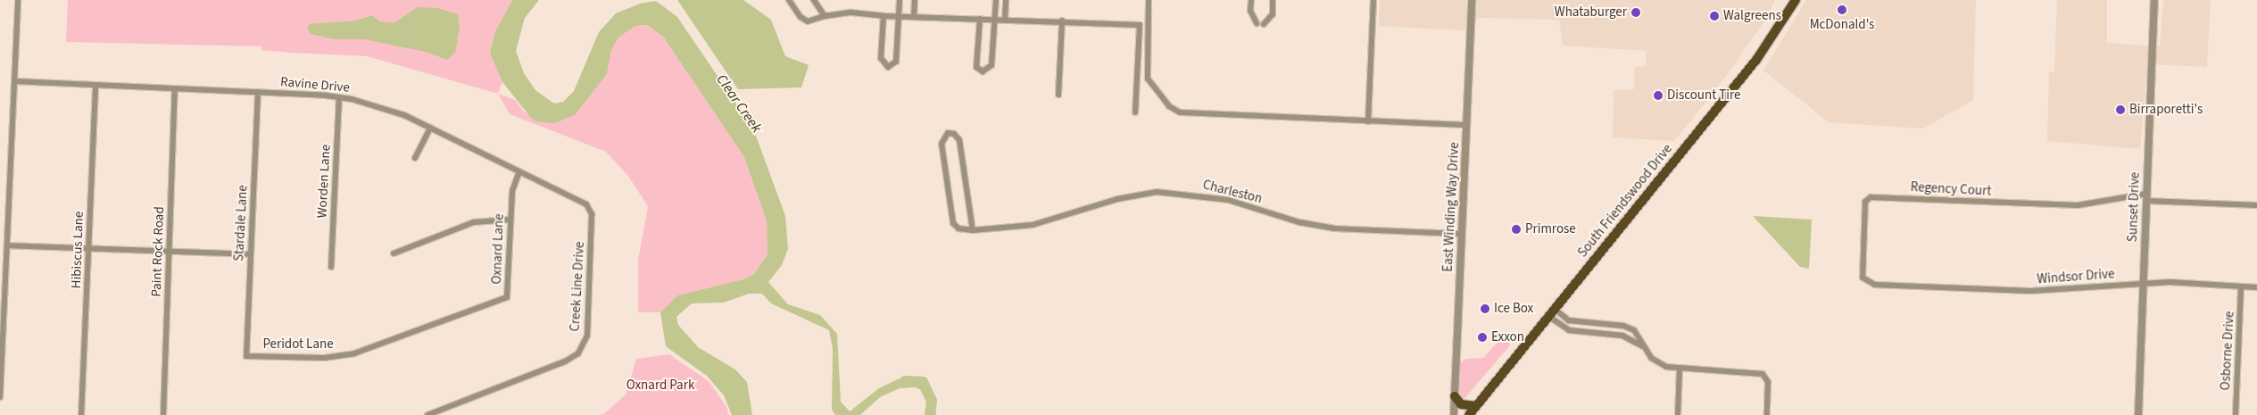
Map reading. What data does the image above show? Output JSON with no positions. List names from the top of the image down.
{
  "streets": {
    "main road": ["South Friendswood Drive"],
    "street": [
      "Ravine Drive",
      "Worden Lane",
      "Regency Court",
      "Charleston",
      "East Winding Way Drive",
      "Sunset Drive",
      "Stardale Lane",
      "Oxnard Lane",
      "Hibiscus Lane",
      "Paint Rock Road",
      "Windsor Drive",
      "Creek Line Drive",
      "Peridot Lane",
      "Osborne Drive"
    ]
  },
  "crossings": [
    ["Ravine Drive", "Worden Lane"],
    ["Ravine Drive", "Stardale Lane"],
    ["Ravine Drive", "Oxnard Lane"],
    ["Ravine Drive", "Hibiscus Lane"],
    ["Ravine Drive", "Paint Rock Road"],
    ["Ravine Drive", "Creek Line Drive"],
    ["Regency Court", "Sunset Drive"],
    ["Regency Court", "Windsor Drive"],
    ["Charleston", "East Winding Way Drive"],
    ["Sunset Drive", "Windsor Drive"],
    ["Stardale Lane", "Peridot Lane"],
    ["Oxnard Lane", "Peridot Lane"],
    ["Windsor Drive", "Osborne Drive"]
  ],
  "water": ["Clear Creek"],
  "parks": ["Oxnard Park"],
  "places": [
    "McDonald's",
    "Whataburger",
    "Walgreens",
    "Discount Tire",
    "Birraporetti's",
    "Primrose",
    "Ice Box",
    "Exxon"
  ]
}
